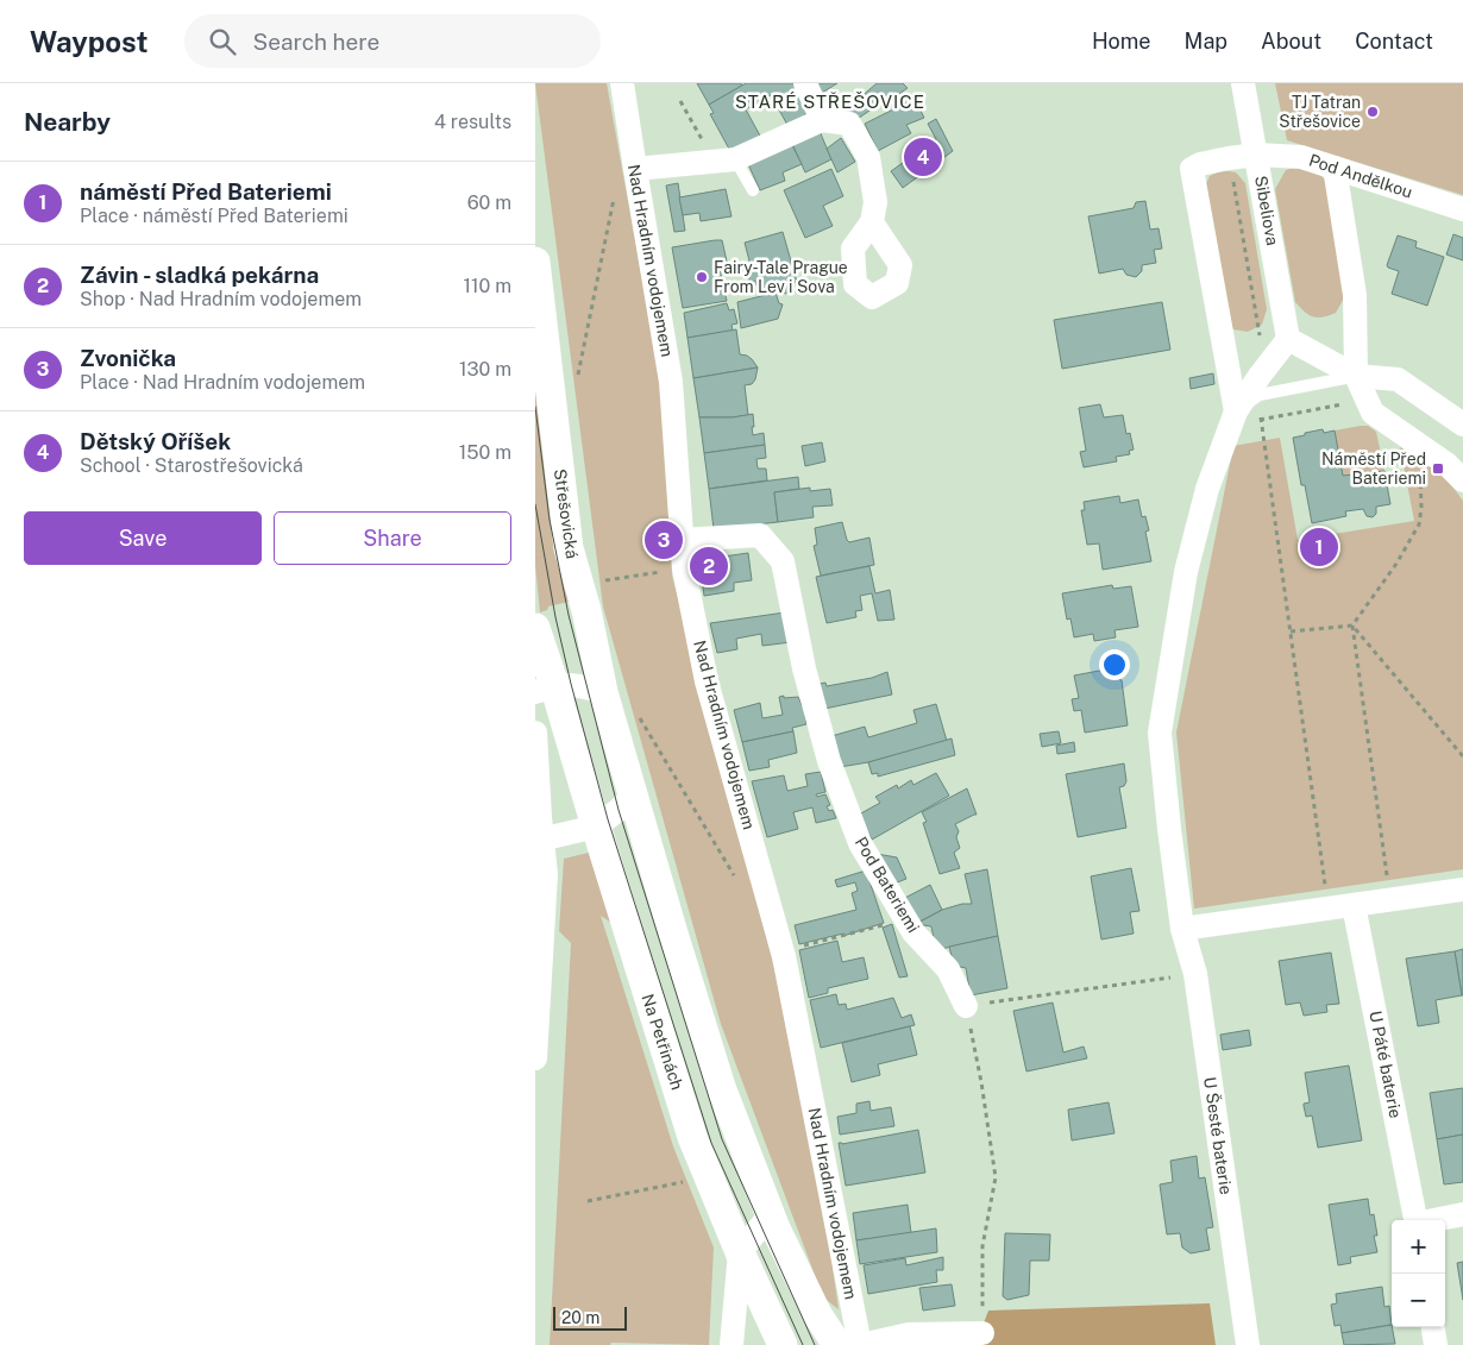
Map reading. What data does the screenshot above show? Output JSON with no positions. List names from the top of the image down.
{
  "streets": {
    "street": [
      "Pod Andělkou",
      "Sibeliova",
      "Nad Hradním vodojemem",
      "Střešovická",
      "Pod Bateriemi",
      "Na Petřinách",
      "U Páté baterie",
      "U Šesté baterie"
    ]
  },
  "crossings": [
    ["Pod Andělkou", "Sibeliova"],
    ["Nad Hradním vodojemem", "Pod Bateriemi"]
  ],
  "districts": ["STARÉ STŘEŠOVICE"],
  "places": {
    "other": ["TJ Tatran Střešovice", "Fairy-Tale Prague From Lev i Sova"],
    "transit": ["Náměstí Před Bateriemi"]
  },
  "scale_bar": "20 m",
  "page": {
    "header": "Waypost",
    "search": "Search here",
    "nav": [
      "Home",
      "Map",
      "About",
      "Contact"
    ],
    "heading": ["Nearby", "4 results"],
    "pins": [
      "4",
      "3",
      "1",
      "2"
    ],
    "list": [
      {
        "mark": "1",
        "name": "náměstí Před Bateriemi",
        "note": "Place · náměstí Před Bateriemi",
        "value": "60 m"
      },
      {
        "mark": "2",
        "name": "Závin - sladká pekárna",
        "note": "Shop · Nad Hradním vodojemem",
        "value": "110 m"
      },
      {
        "mark": "3",
        "name": "Zvonička",
        "note": "Place · Nad Hradním vodojemem",
        "value": "130 m"
      },
      {
        "mark": "4",
        "name": "Dětský Oříšek",
        "note": "School · Starostřešovická",
        "value": "150 m"
      }
    ],
    "buttons": ["Save", "Share"],
    "map_buttons": ["+", "−"],
    "scale": "20 m"
  }
}
